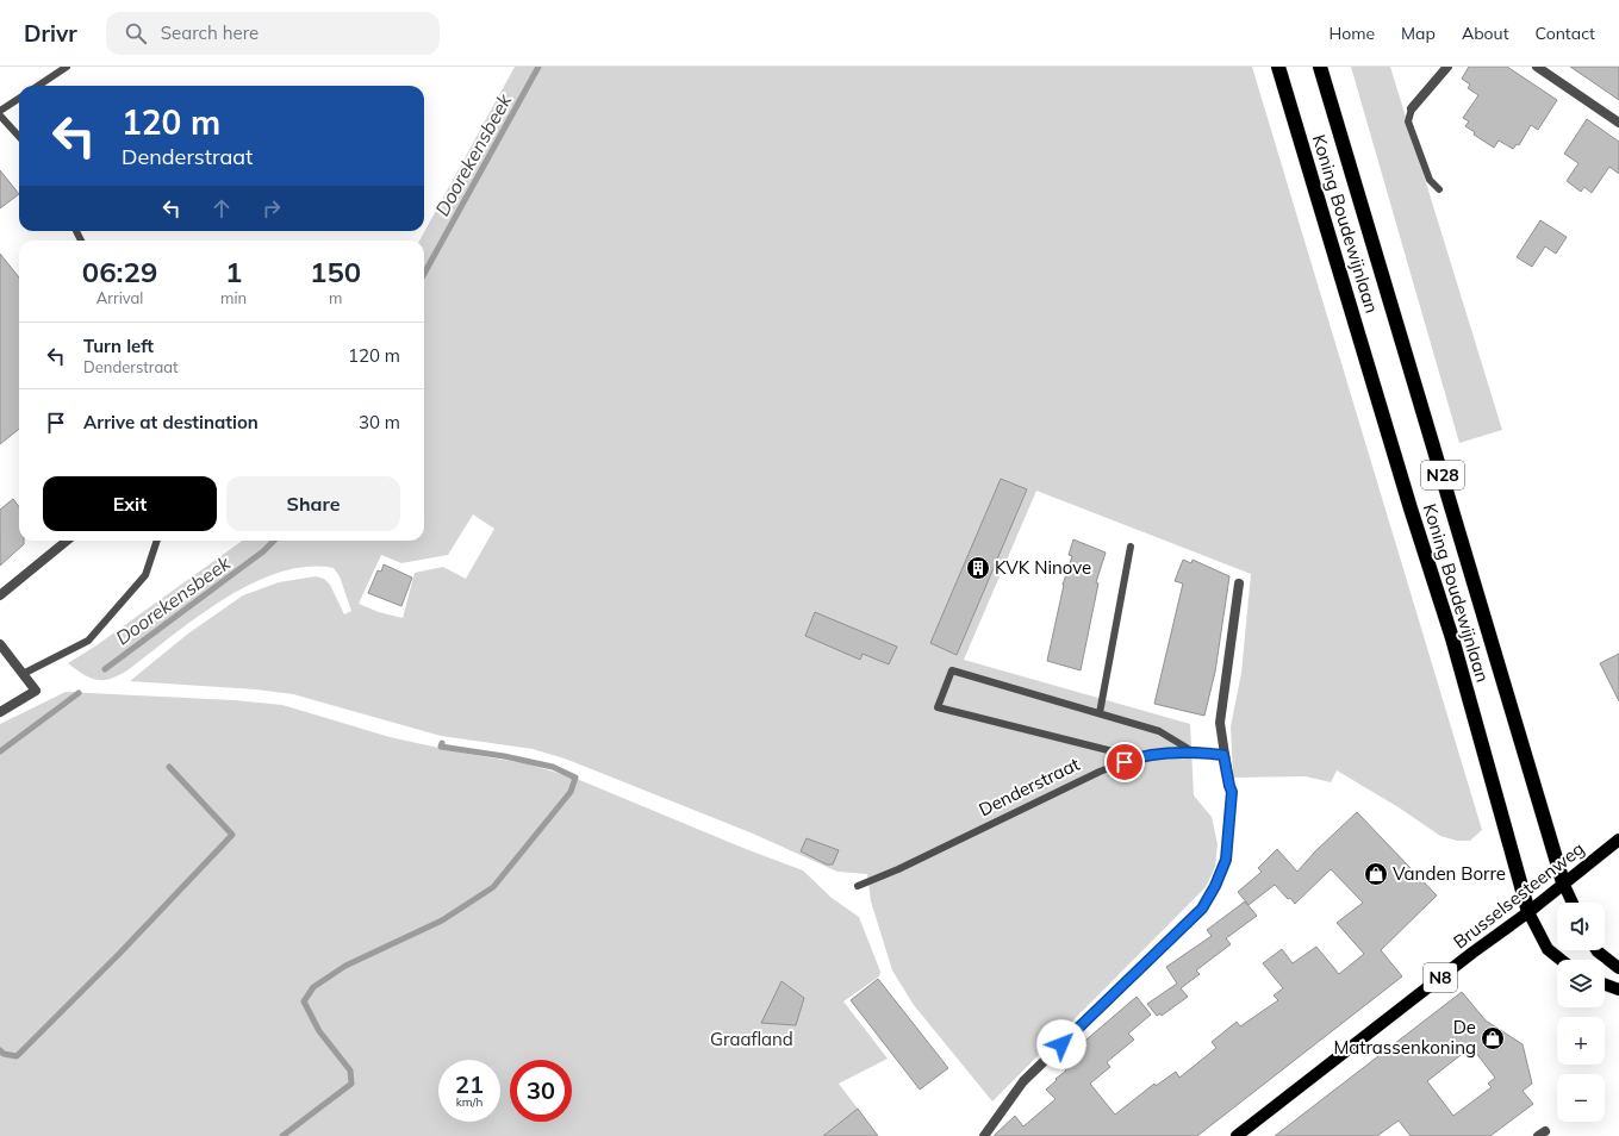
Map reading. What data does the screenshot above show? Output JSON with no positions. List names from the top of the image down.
{
  "streets": {
    "highway": ["Koning Boudewijnlaan", "N28"],
    "main road": ["Brusselsesteenweg", "N8"],
    "street": ["Denderstraat"]
  },
  "crossings": [
    ["Koning Boudewijnlaan", "N28"],
    ["Koning Boudewijnlaan", "Brusselsesteenweg"],
    ["N28", "Brusselsesteenweg"]
  ],
  "water": ["Doorekensbeek"],
  "parks": ["Graafland"],
  "places": {
    "building": ["KVK Ninove"],
    "shop": ["Vanden Borre", "De Matrassenkoning"]
  },
  "page": {
    "header": "Drivr",
    "search": "Search here",
    "nav": [
      "Home",
      "Map",
      "About",
      "Contact"
    ],
    "turn": ["120 m", "Denderstraat"],
    "eta": [
      "06:29",
      "Arrival",
      "1",
      "min",
      "150",
      "m"
    ],
    "list": [
      {
        "name": "Turn left",
        "note": "Denderstraat",
        "value": "120 m"
      },
      {
        "name": "Arrive at destination",
        "value": "30 m"
      }
    ],
    "buttons": ["Exit", "Share"],
    "map_buttons": ["+", "−"],
    "speed": "21 km/h",
    "limit": "30"
  }
}
